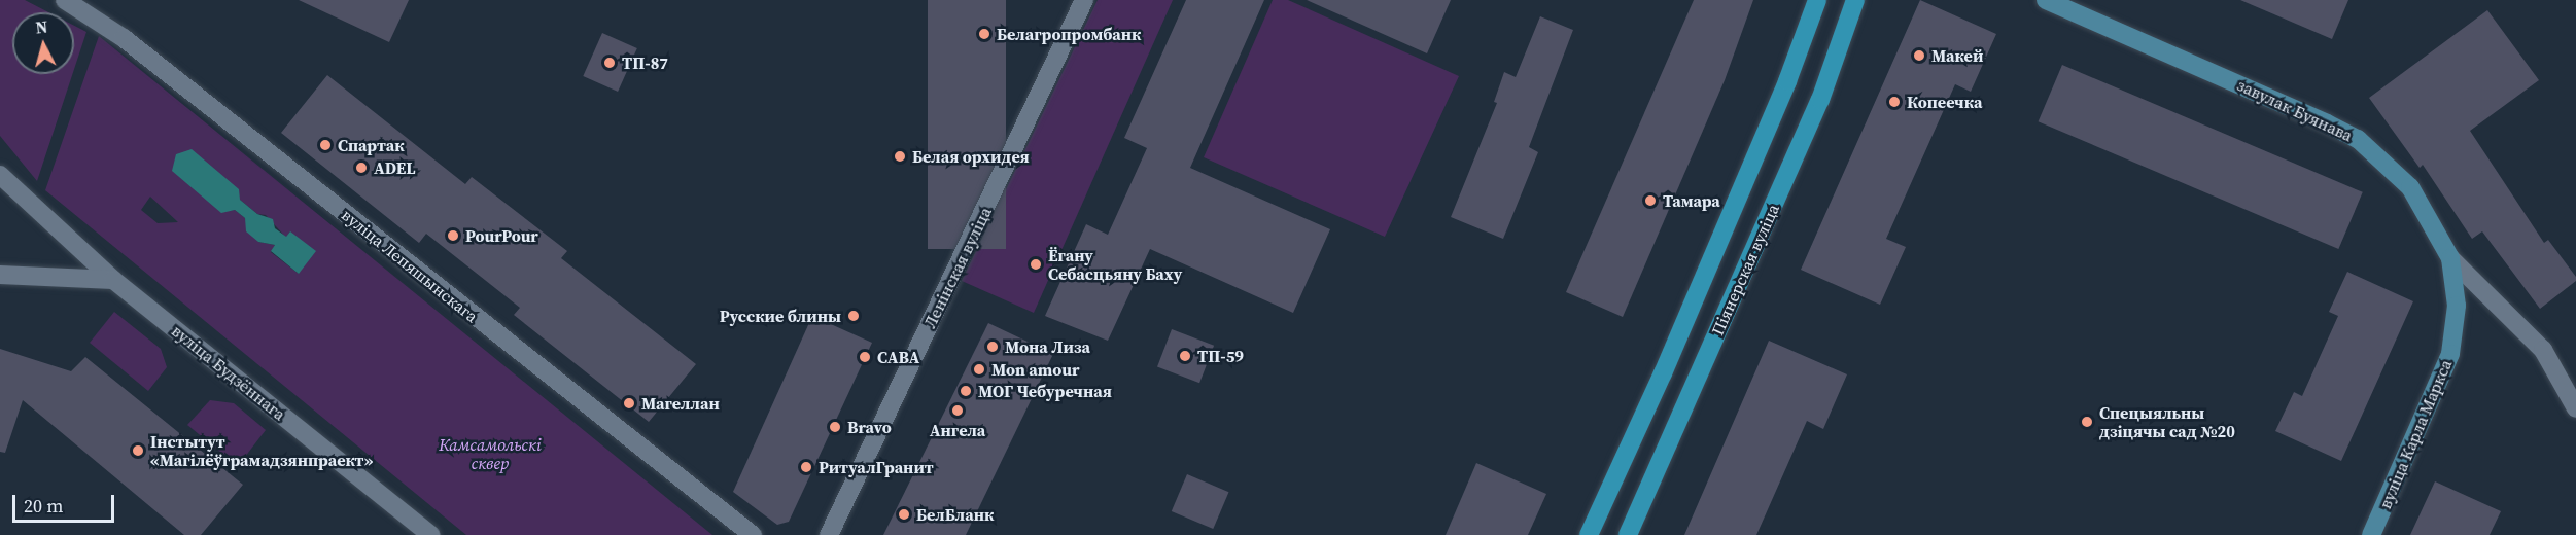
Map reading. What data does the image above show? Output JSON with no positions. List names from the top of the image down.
{
  "streets": {
    "main road": ["завулак Буянава", "Піянерская вуліца", "вуліца Карла Маркса"],
    "street": ["вуліца Лепяшынскага", "Ленінская вуліца", "вуліца Будзённага"]
  },
  "crossings": [
    ["завулак Буянава", "вуліца Карла Маркса"]
  ],
  "parks": ["Камсамольскі сквер"],
  "places": [
    "Белагропромбанк",
    "Макей",
    "ТП-87",
    "Копеечка",
    "Спартак",
    "Белая орхидея",
    "ADEL",
    "Тамара",
    "PourPour",
    "Ёгану Себасцьяну Баху",
    "Русские блины",
    "Мона Лиза",
    "ТП-59",
    "САВА",
    "Mon amour",
    "МОГ Чебуречная",
    "Магеллан",
    "Ангела",
    "Спецыяльны дзіцячы сад №20",
    "Bravo",
    "Інстытут «Магілёўграмадзянпраект»",
    "РитуалГранит",
    "БелБланк"
  ],
  "scale_bar": "20 m",
  "north": "top"
}
